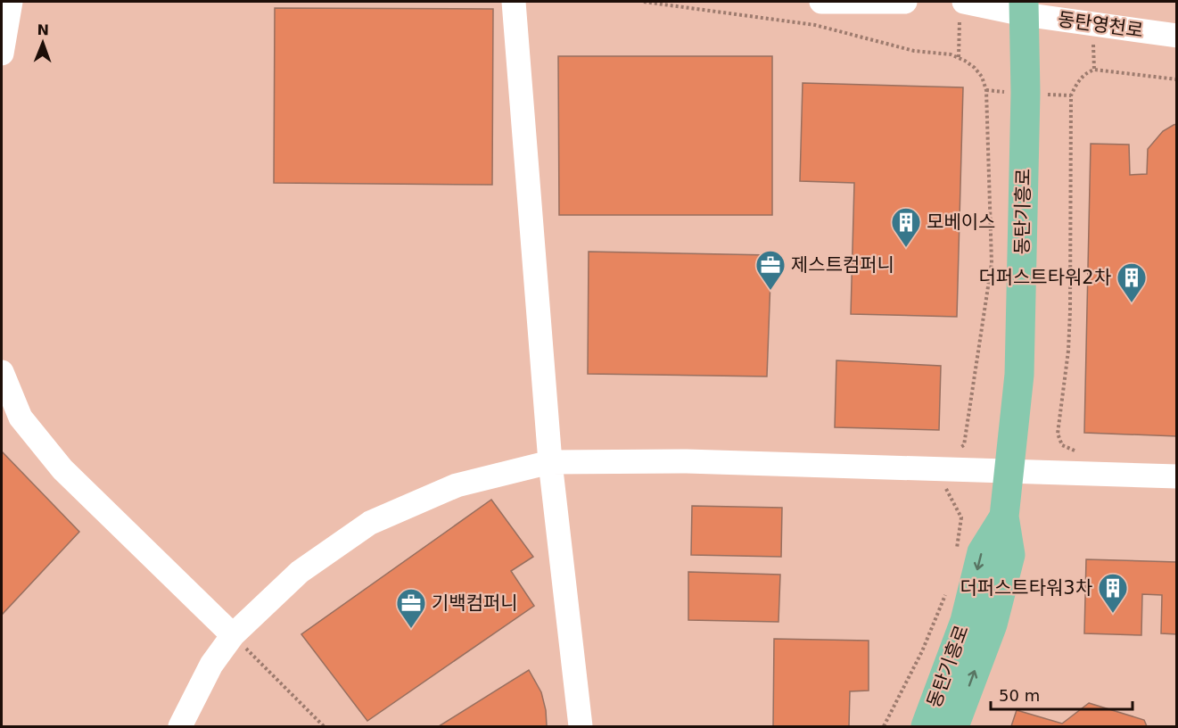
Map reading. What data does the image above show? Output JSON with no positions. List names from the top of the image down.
{
  "streets": {
    "main road": ["동탄기흥로"],
    "street": ["동탄영천로"]
  },
  "crossings": [
    ["동탄영천로", "동탄기흥로"]
  ],
  "places": {
    "building": ["모베이스", "더퍼스트타워2차", "더퍼스트타워3차"],
    "office": ["제스트컴퍼니", "기백컴퍼니"]
  },
  "scale_bar": "50 m",
  "north": "top"
}
